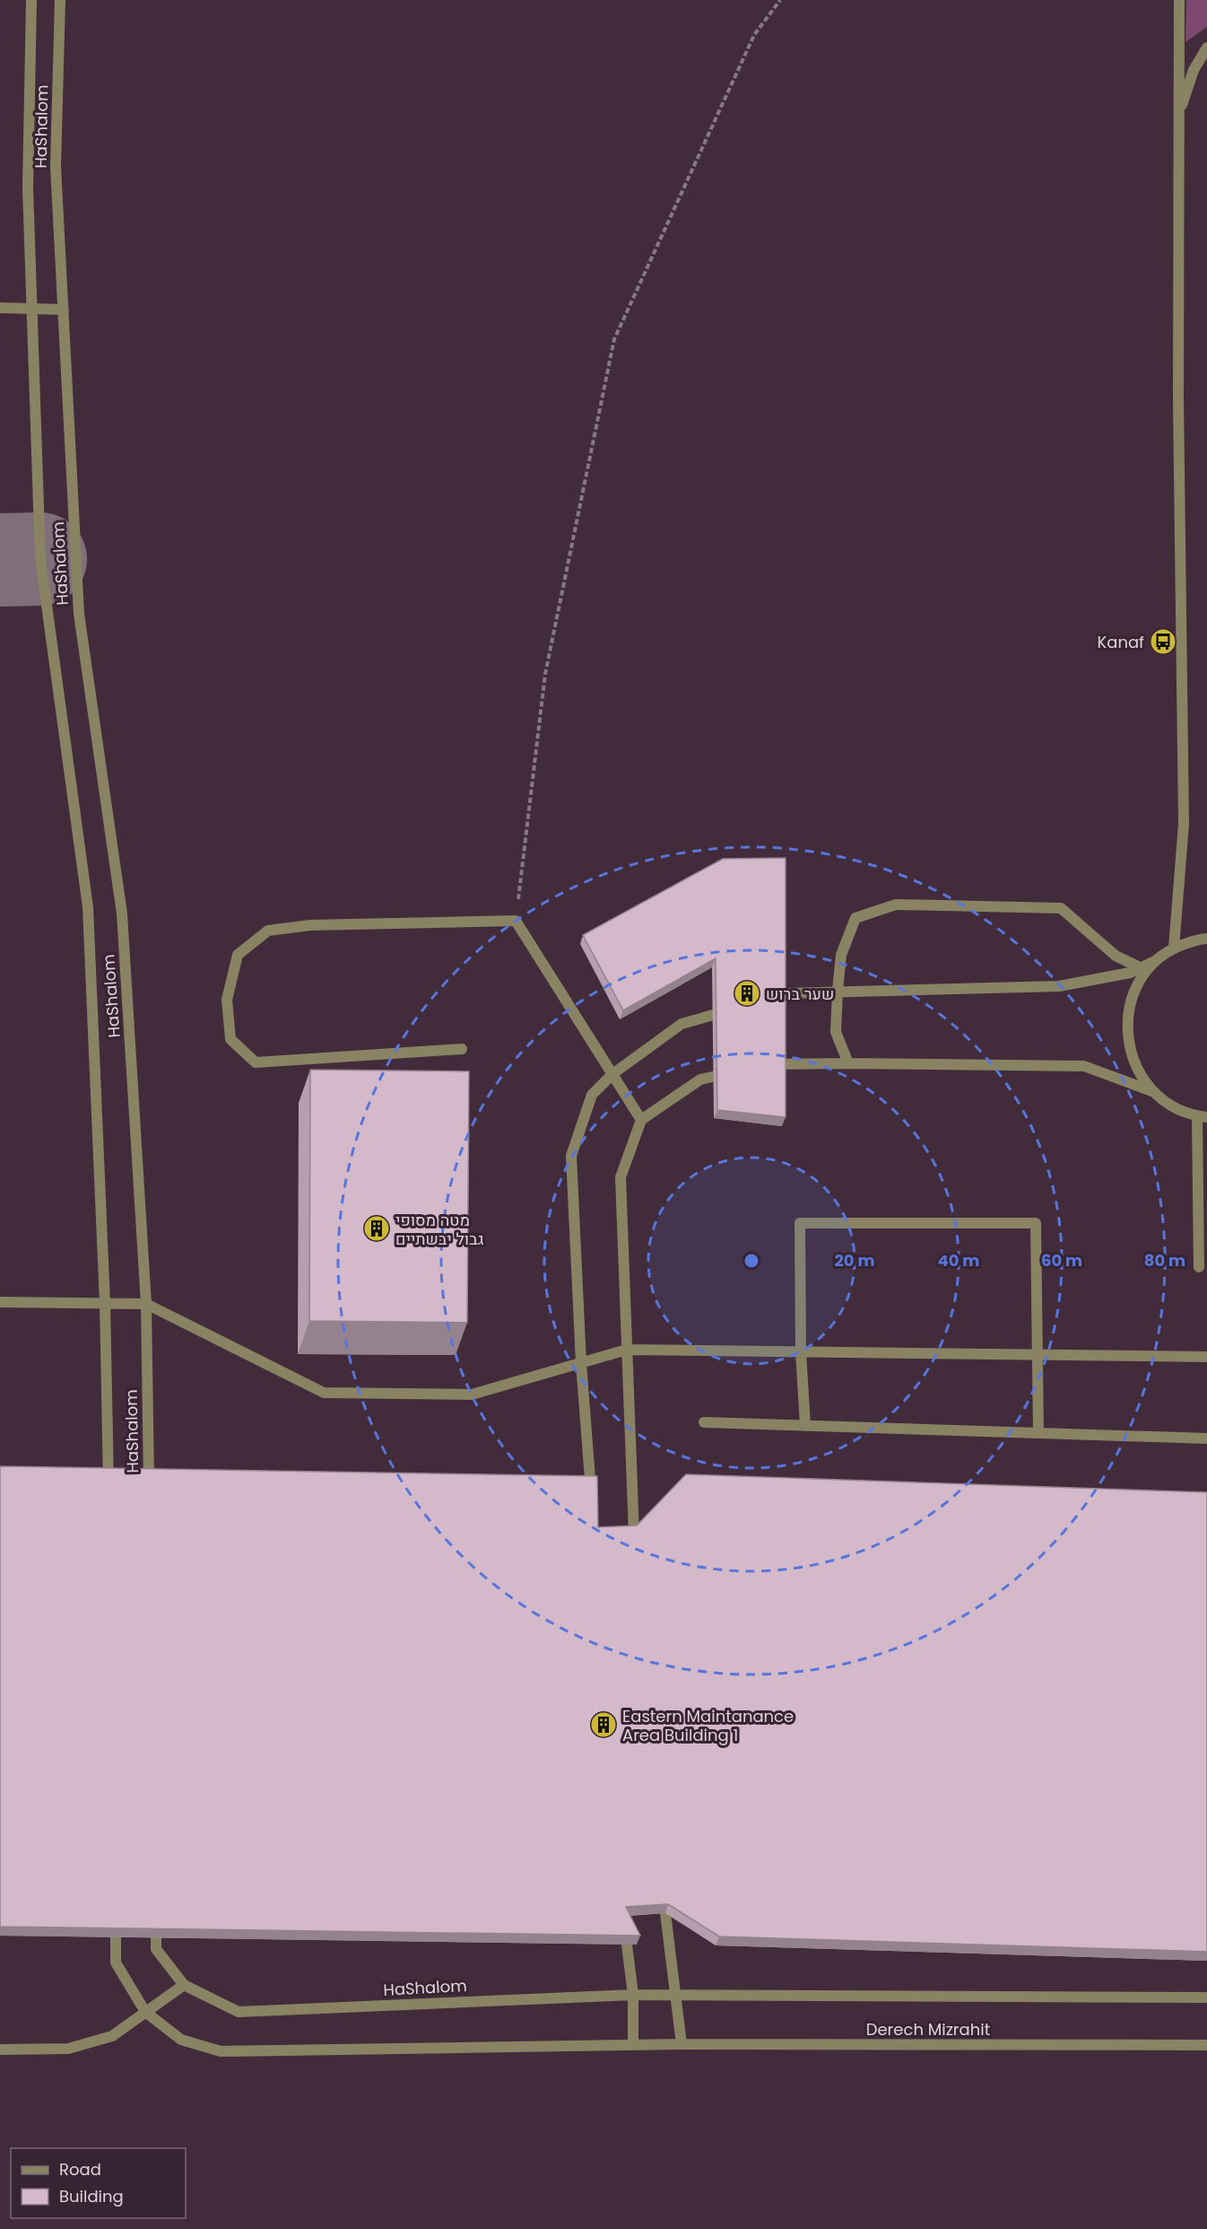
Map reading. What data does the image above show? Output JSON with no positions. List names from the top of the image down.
{
  "streets": {
    "street": ["HaShalom", "Derech Mizrahit"]
  },
  "crossings": [
    ["HaShalom", "Derech Mizrahit"]
  ],
  "places": {
    "bus stop": ["Kanaf"],
    "building": ["שער ברוש", "מטה מסופי גבול יבשתיים", "Eastern Maintanance Area Building 1"]
  },
  "legend": ["Road", "Building"],
  "rings": [
    "20 m",
    "40 m",
    "60 m",
    "80 m"
  ]
}
